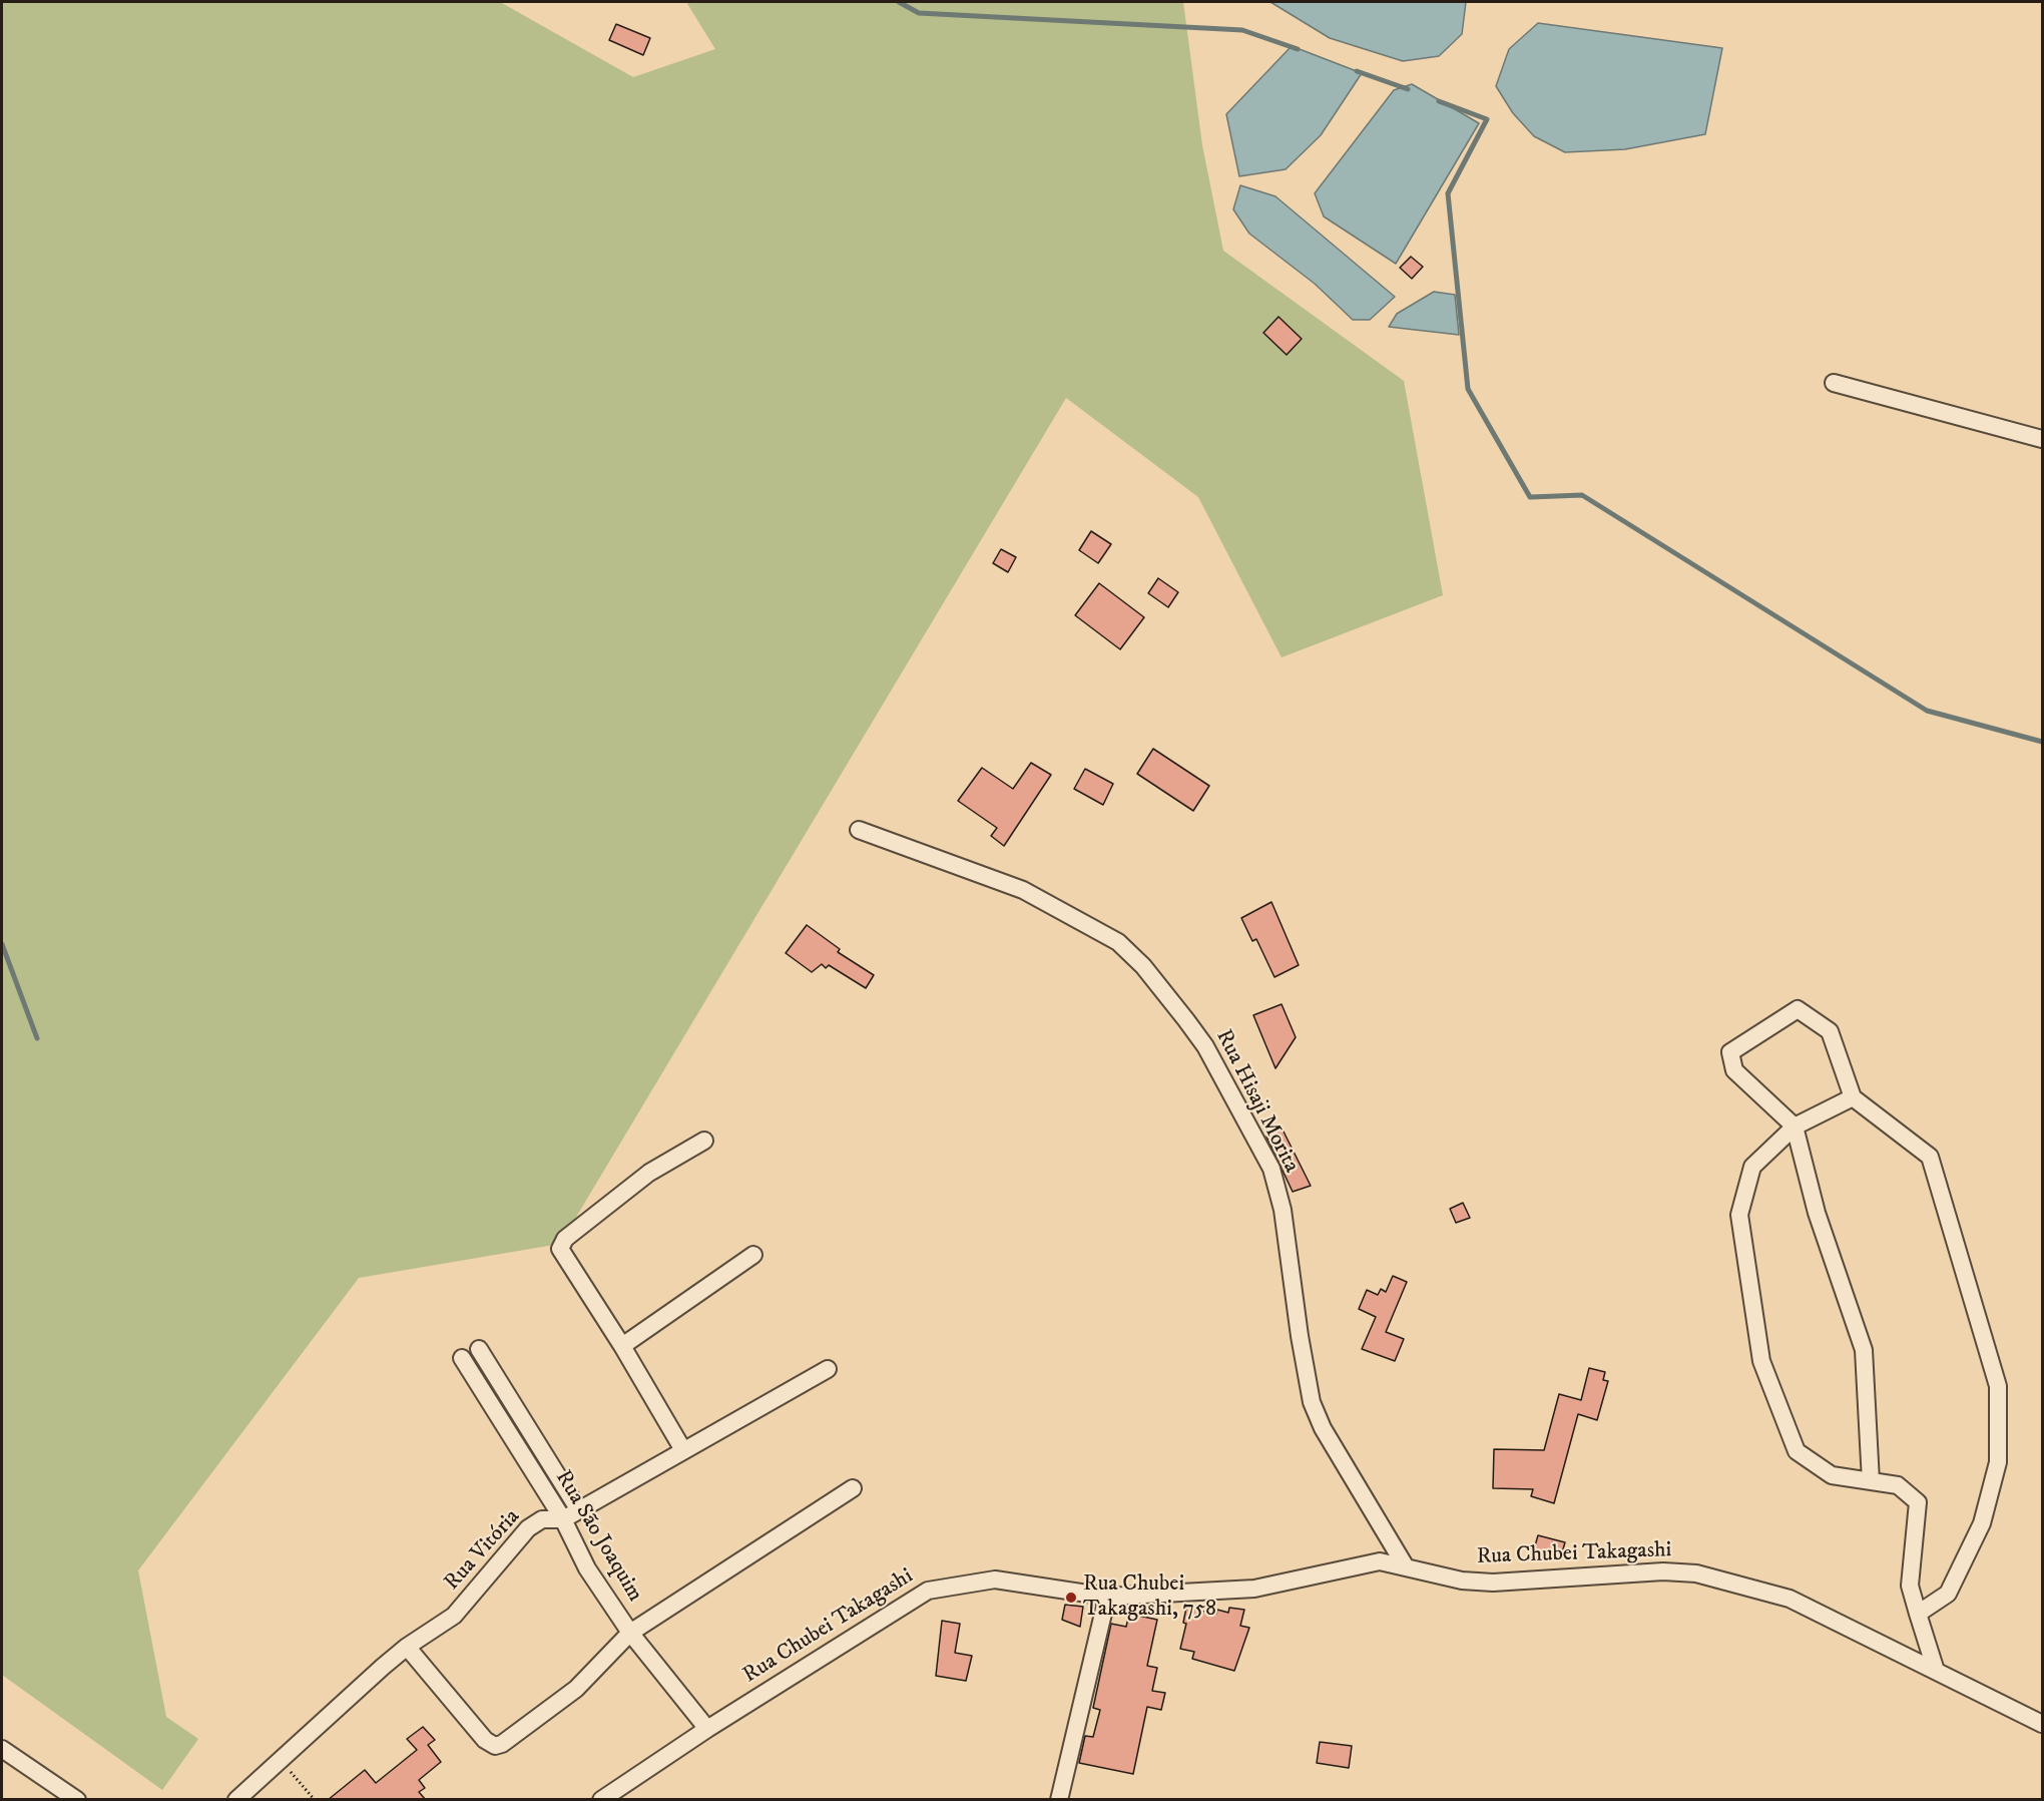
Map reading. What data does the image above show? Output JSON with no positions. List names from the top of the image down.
{
  "streets": {
    "street": [
      "Rua Hisaji Morita",
      "Rua São Joaquim",
      "Rua Vitória",
      "Rua Chubei Takagashi"
    ]
  },
  "crossings": [
    ["Rua Hisaji Morita", "Rua Chubei Takagashi"],
    ["Rua São Joaquim", "Rua Vitória"],
    ["Rua São Joaquim", "Rua Chubei Takagashi"]
  ],
  "places": ["Rua Chubei Takagashi, 758"]
}
